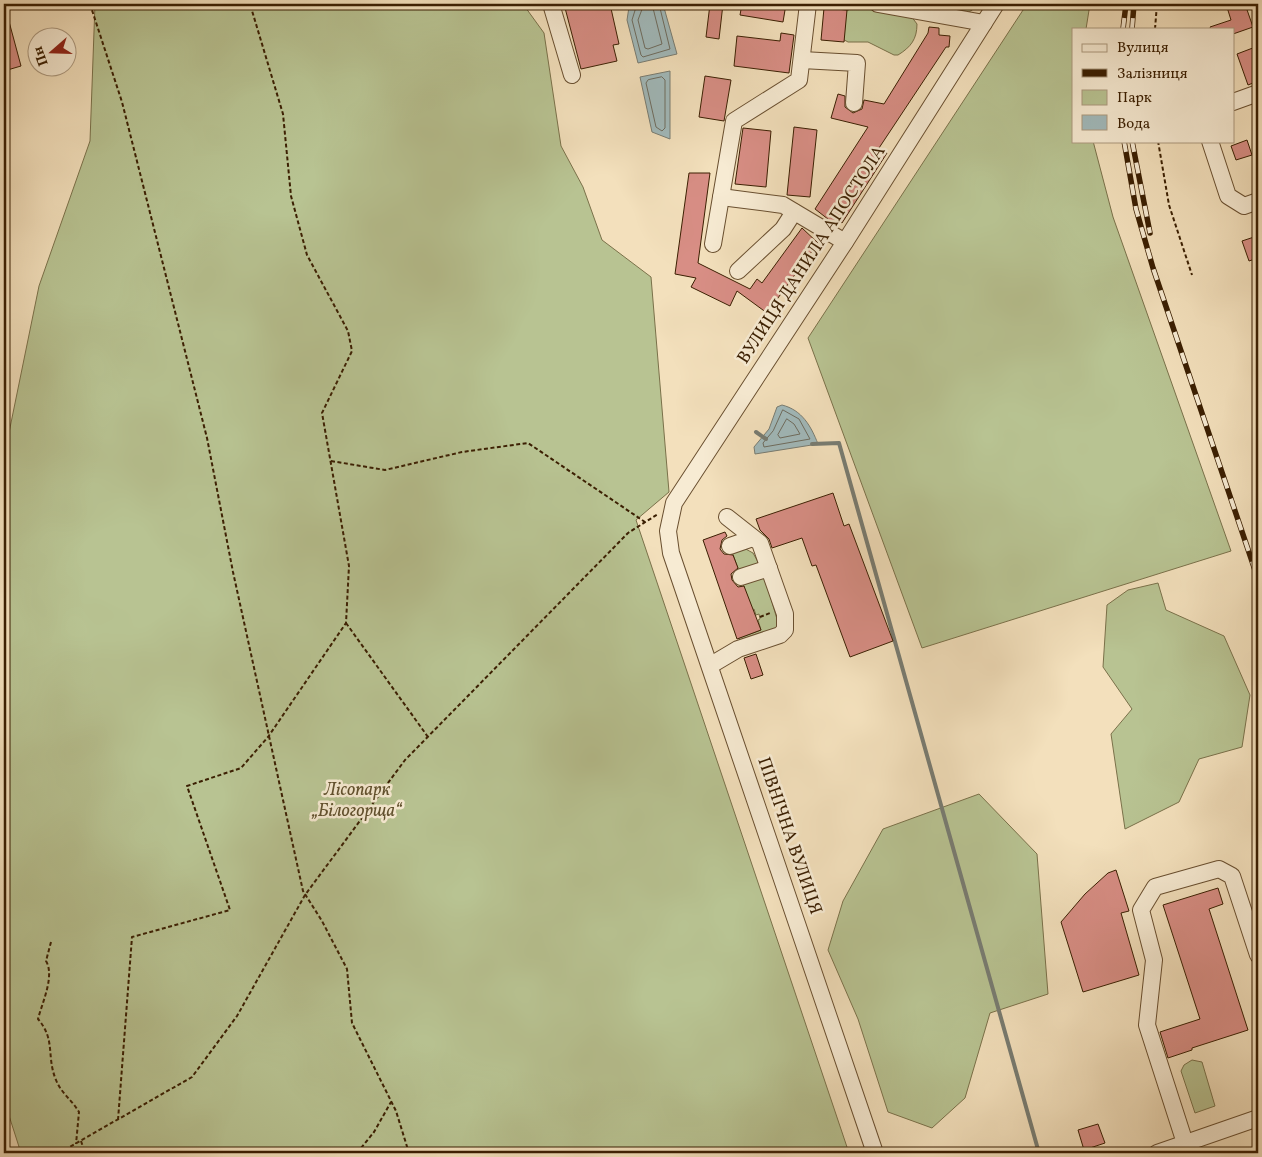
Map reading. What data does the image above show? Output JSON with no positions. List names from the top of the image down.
{
  "streets": {
    "street": ["ВУЛИЦЯ ДАНИЛА АПОСТОЛА", "ПІВНІЧНА ВУЛИЦЯ"]
  },
  "crossings": [
    ["ВУЛИЦЯ ДАНИЛА АПОСТОЛА", "ПІВНІЧНА ВУЛИЦЯ"]
  ],
  "parks": ["Лісопарк „Білогорща“"],
  "legend": [
    "Вулиця",
    "Залізниця",
    "Парк",
    "Вода"
  ],
  "north": "left"
}
